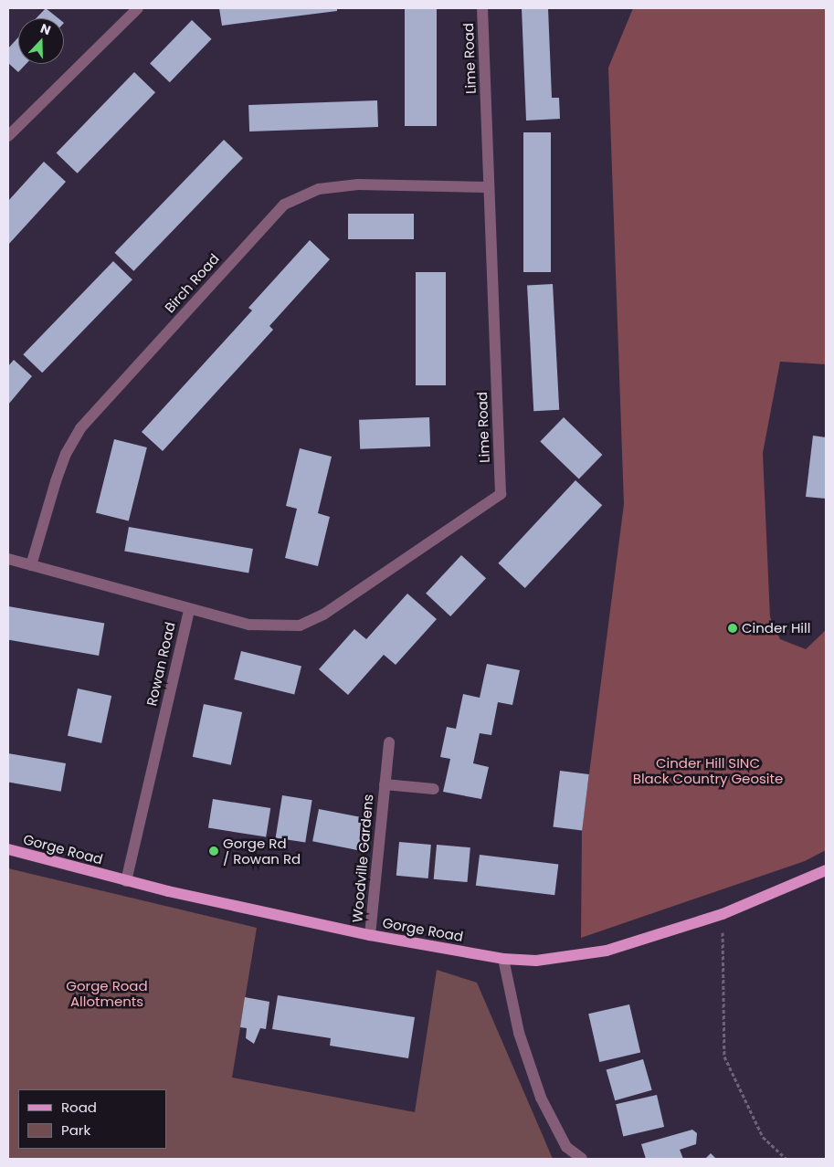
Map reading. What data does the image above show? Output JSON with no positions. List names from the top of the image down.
{
  "streets": {
    "main road": ["Gorge Road"],
    "street": [
      "Lime Road",
      "Birch Road",
      "Rowan Road",
      "Woodville Gardens"
    ]
  },
  "crossings": [
    ["Lime Road", "Birch Road"],
    ["Lime Road", "Rowan Road"],
    ["Birch Road", "Rowan Road"],
    ["Rowan Road", "Gorge Road"],
    ["Gorge Road", "Woodville Gardens"]
  ],
  "parks": ["Cinder Hill SINC Black Country Geosite", "Gorge Road Allotments"],
  "places": ["Cinder Hill", "Gorge Rd / Rowan Rd"],
  "legend": ["Road", "Park"],
  "north": "top"
}
